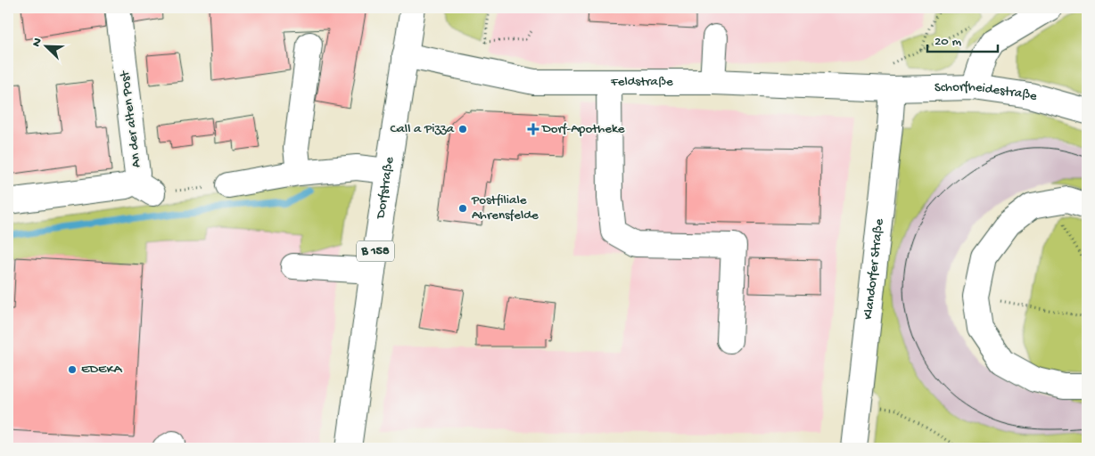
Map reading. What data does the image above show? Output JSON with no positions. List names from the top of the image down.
{
  "streets": {
    "street": [
      "Feldstraße",
      "Schorfheidestraße",
      "An der alten Post",
      "Dorfstraße",
      "B 158",
      "Klandorfer Straße"
    ]
  },
  "crossings": [
    ["Feldstraße", "Schorfheidestraße"],
    ["Feldstraße", "Dorfstraße"],
    ["Feldstraße", "Klandorfer Straße"],
    ["Schorfheidestraße", "Klandorfer Straße"]
  ],
  "places": {
    "other": ["Call a Pizza", "Postfiliale Ahrensfelde", "EDEKA"],
    "health": ["Dorf-Apotheke"]
  },
  "scale_bar": "20 m",
  "north": "top left"
}
